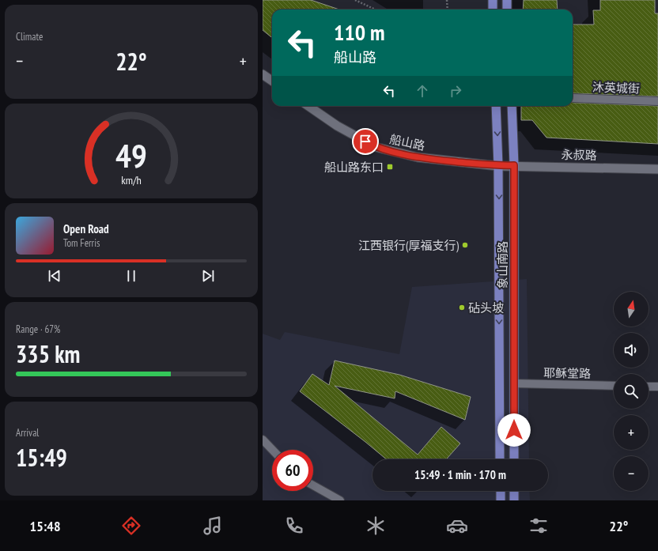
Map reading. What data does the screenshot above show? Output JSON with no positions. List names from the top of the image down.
{
  "streets": {
    "main road": ["象山南路"],
    "street": ["船山路", "永叔路"],
    "lane": ["沐英城街", "耶稣堂路"]
  },
  "crossings": [
    ["船山路", "永叔路"],
    ["船山路", "象山南路"],
    ["永叔路", "象山南路"],
    ["象山南路", "耶稣堂路"]
  ],
  "places": {
    "transit": ["船山路东口"],
    "other": ["江西银行(厚福支行)", "砧头坡"]
  },
  "north": "top",
  "page": {
    "tile": [
      "Climate",
      ["Range · 67%", "335 km"],
      ["Arrival", "15:49"]
    ],
    "turn": ["110 m", "船山路"],
    "heat": ["−", "22°", "+"],
    "song": ["Open Road", "Tom Ferris"],
    "map_buttons": ["+", "−"],
    "limit": "60",
    "trip": "15:49 · 1 min · 170 m",
    "tabs": ["15:48", "22°"],
    "gauge": ["49", "km/h"]
  }
}
